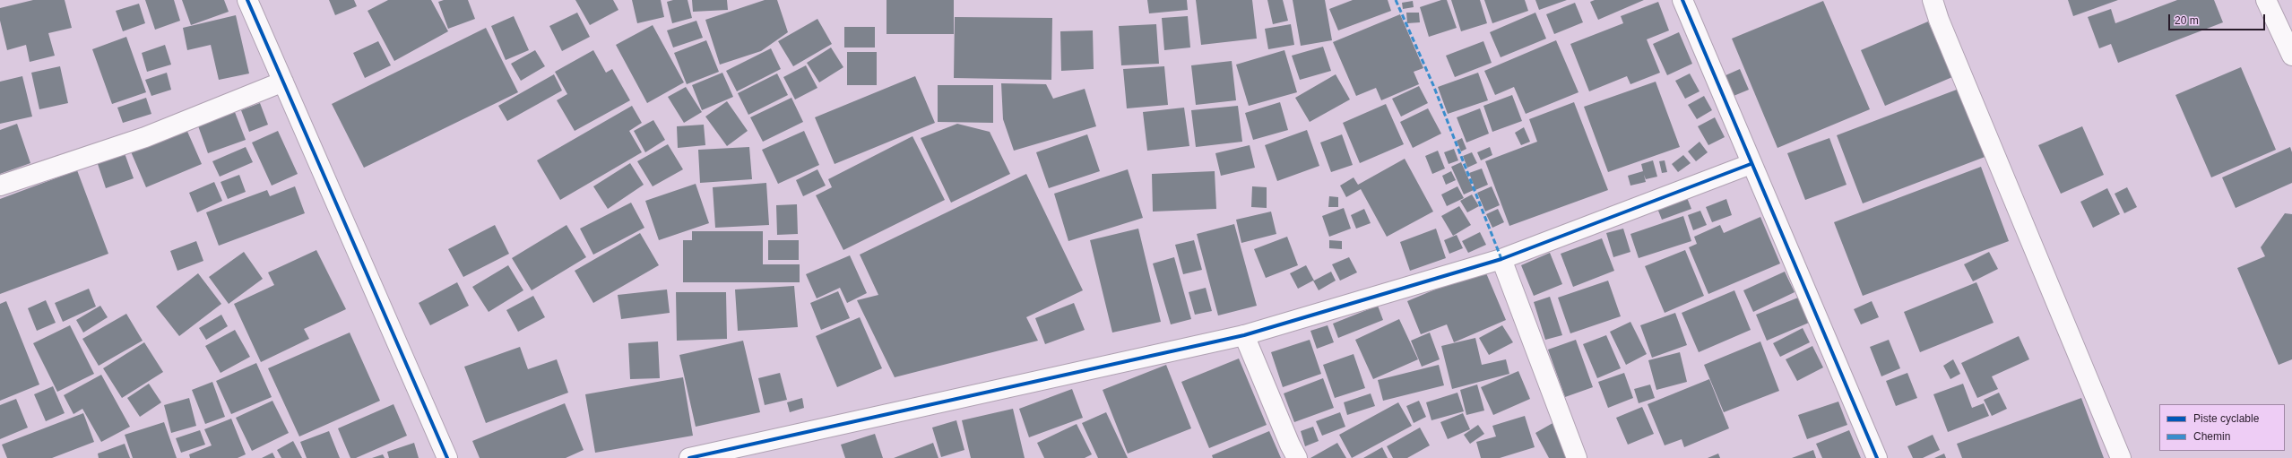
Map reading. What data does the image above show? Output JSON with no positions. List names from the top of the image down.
{
  "legend": ["Piste cyclable", "Chemin"],
  "scale_bar": "20 m"
}
